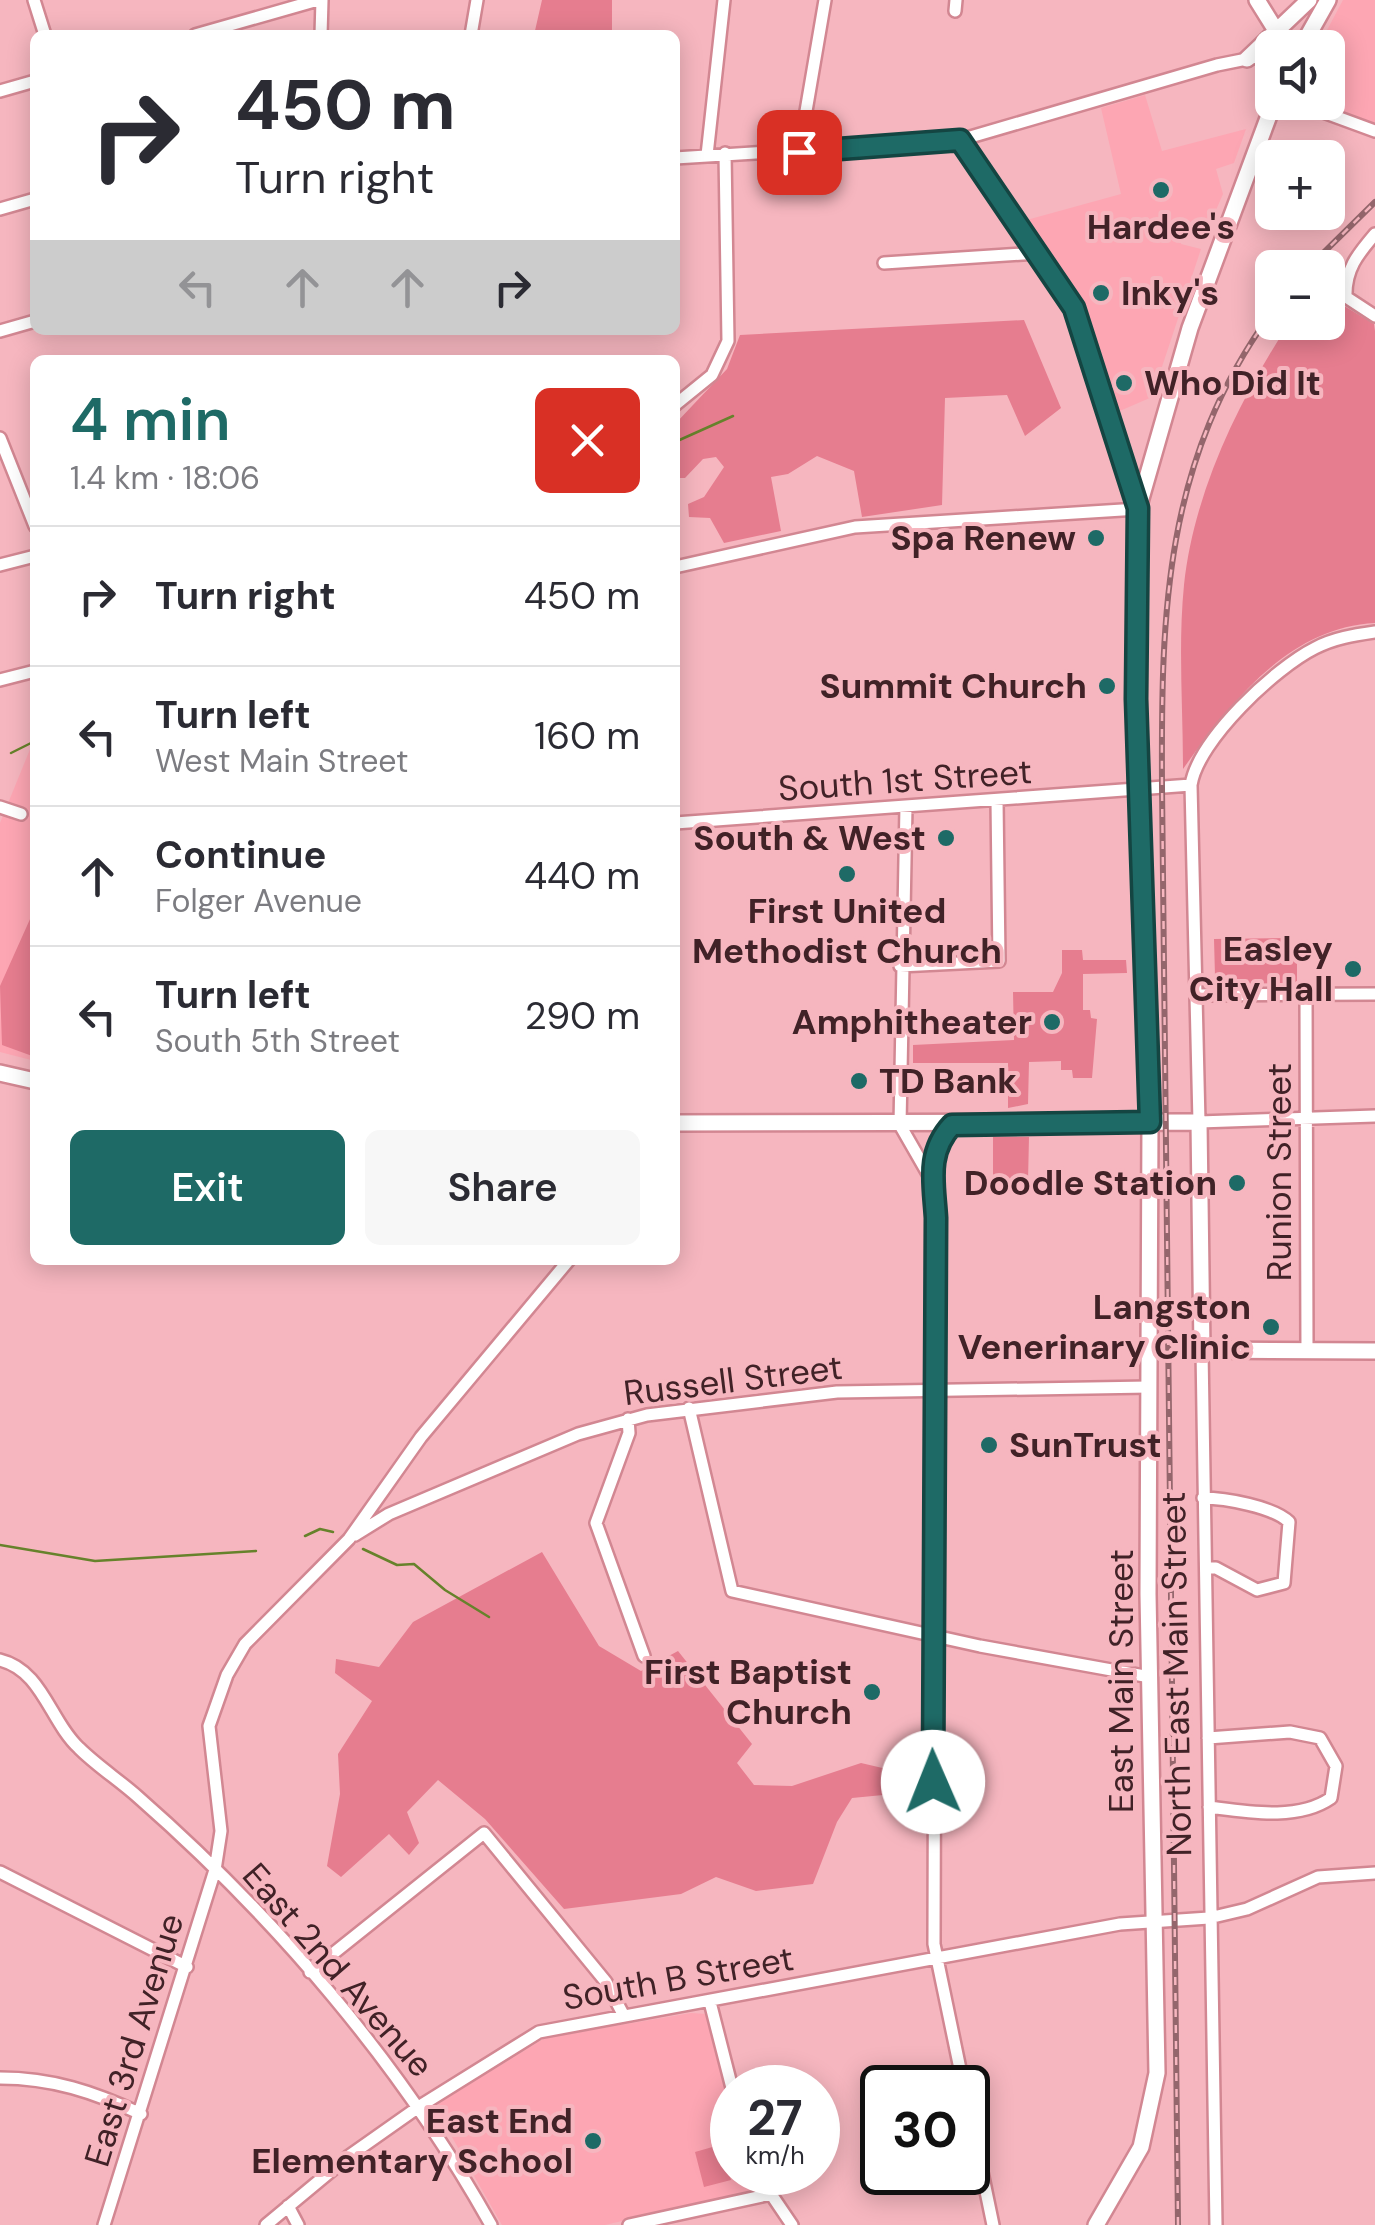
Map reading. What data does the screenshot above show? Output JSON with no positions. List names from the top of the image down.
{
  "streets": {
    "main road": ["North East Main Street", "East Main Street"],
    "street": [
      "South 1st Street",
      "Runion Street",
      "Russell Street",
      "East 2nd Avenue",
      "South B Street",
      "East 3rd Avenue"
    ]
  },
  "crossings": [
    ["South 1st Street", "East Main Street"],
    ["Russell Street", "East Main Street"],
    ["Russell Street", "East 2nd Avenue"],
    ["North East Main Street", "South B Street"],
    ["East Main Street", "South B Street"],
    ["East 2nd Avenue", "South B Street"],
    ["East 2nd Avenue", "East 3rd Avenue"]
  ],
  "places": [
    "Hardee's",
    "Inky's",
    "Who Did It",
    "Spa Renew",
    "Summit Church",
    "South & West",
    "First United Methodist Church",
    "Easley City Hall",
    "Amphitheater",
    "TD Bank",
    "Doodle Station",
    "Langston Venerinary Clinic",
    "SunTrust",
    "First Baptist Church",
    "East End Elementary School"
  ],
  "page": {
    "map_buttons": ["+", "−"],
    "turn": ["450 m", "Turn right"],
    "heading": ["4 min", "1.4 km · 18:06"],
    "list": [
      {
        "name": "Turn right",
        "value": "450 m"
      },
      {
        "name": "Turn left",
        "note": "West Main Street",
        "value": "160 m"
      },
      {
        "name": "Continue",
        "note": "Folger Avenue",
        "value": "440 m"
      },
      {
        "name": "Turn left",
        "note": "South 5th Street",
        "value": "290 m"
      }
    ],
    "buttons": ["Exit", "Share"],
    "speed": "27 km/h",
    "limit": "30"
  }
}
